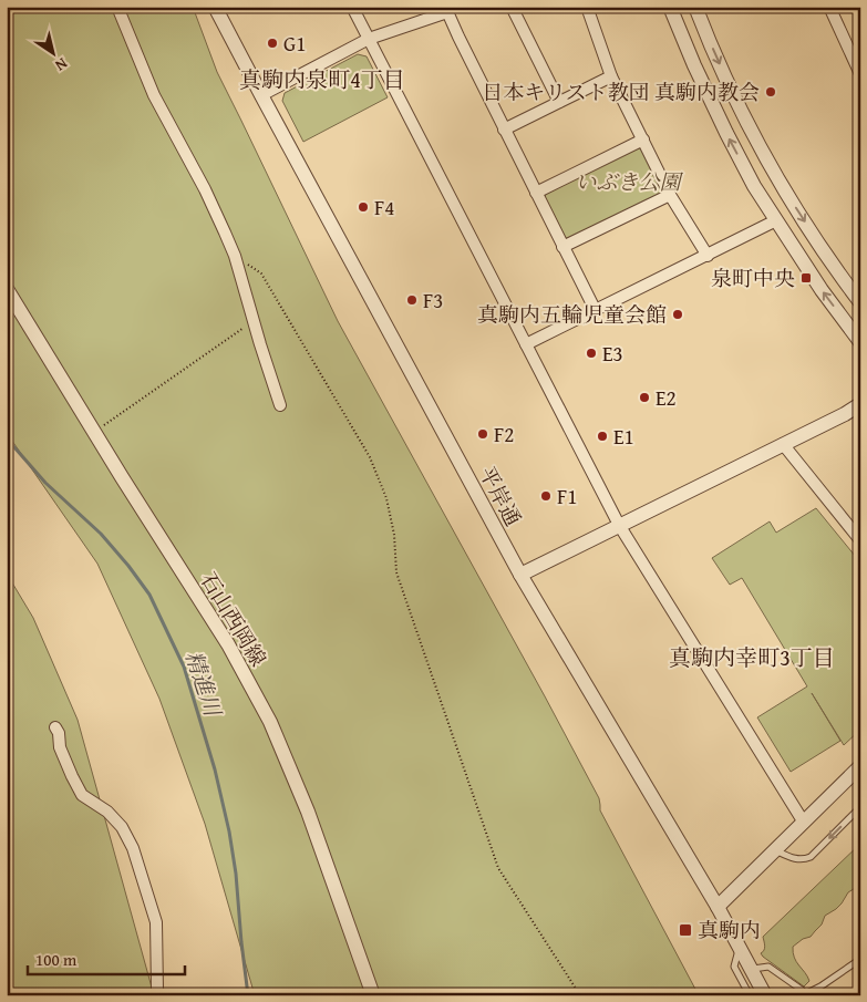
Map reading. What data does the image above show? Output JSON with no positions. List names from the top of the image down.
{
  "streets": {
    "street": ["平岸通", "石山西岡線"]
  },
  "districts": ["真駒内泉町4丁目", "真駒内幸町3丁目"],
  "water": ["精進川"],
  "parks": ["いぶき公園"],
  "places": {
    "other": [
      "G1",
      "日本キリスト教団 真駒内教会",
      "F4",
      "F3",
      "真駒内五輪児童会館",
      "E3",
      "E2",
      "F2",
      "E1",
      "F1"
    ],
    "transit": ["泉町中央", "真駒内"]
  },
  "scale_bar": "100 m",
  "north": "bottom right"
}
